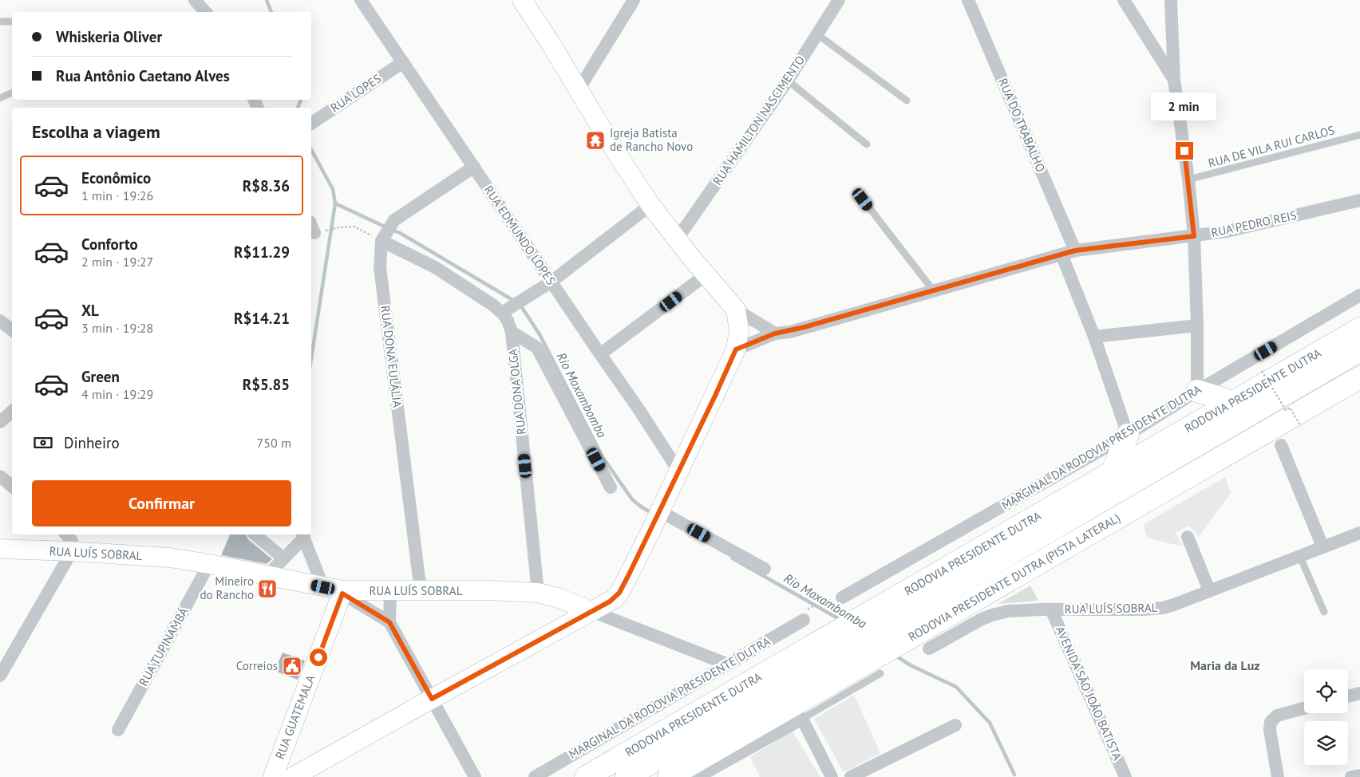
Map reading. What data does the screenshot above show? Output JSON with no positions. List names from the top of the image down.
{
  "streets": {
    "highway": ["RODOVIA PRESIDENTE DUTRA", "RODOVIA PRESIDENTE DUTRA (PISTA LATERAL)"],
    "main road": ["RUA LUÍS SOBRAL", "RUA GUATEMALA"],
    "street": [
      "RUA LOPES",
      "RUA HAMILTON NASCIMENTO",
      "RUA DO TRABALHO",
      "RUA PEDRO REIS",
      "RUA EDMUNDO LOPES",
      "RUA DONA EULÁLIA",
      "RUA DONA OLGA",
      "MARGINAL DA RODOVIA PRESIDENTE DUTRA",
      "RUA TUPINAMBÁ",
      "AVENIDA SÃO JOÃO BATISTA"
    ],
    "lane": ["RUA DE VILA RUI CARLOS"]
  },
  "crossings": [
    ["RUA LOPES", "RUA EDMUNDO LOPES"],
    ["RUA DO TRABALHO", "RUA PEDRO REIS"],
    ["RUA EDMUNDO LOPES", "RUA DONA EULÁLIA"],
    ["RUA DONA EULÁLIA", "RUA DONA OLGA"],
    ["RUA DONA EULÁLIA", "RUA LUÍS SOBRAL"],
    ["RUA DONA OLGA", "RUA LUÍS SOBRAL"],
    ["MARGINAL DA RODOVIA PRESIDENTE DUTRA", "RUA LUÍS SOBRAL"],
    ["RUA LUÍS SOBRAL", "RUA TUPINAMBÁ"],
    ["RUA LUÍS SOBRAL", "AVENIDA SÃO JOÃO BATISTA"],
    ["RUA LUÍS SOBRAL", "RUA GUATEMALA"]
  ],
  "districts": ["Maria da Luz"],
  "water": ["Rio Maxambomba"],
  "places": {
    "temple": ["Igreja Batista de Rancho Novo"],
    "restaurant": ["Mineiro do Rancho"],
    "public building": ["Correios"]
  },
  "page": {
    "banner": ["Whiskeria Oliver", "Rua Antônio Caetano Alves"],
    "bubble": "2 min",
    "heading": "Escolha a viagem",
    "list": [
      {
        "name": "Econômico",
        "note": "1 min · 19:26",
        "value": "R$8.36"
      },
      {
        "name": "Conforto",
        "note": "2 min · 19:27",
        "value": "R$11.29"
      },
      {
        "name": "XL",
        "note": "3 min · 19:28",
        "value": "R$14.21"
      },
      {
        "name": "Green",
        "note": "4 min · 19:29",
        "value": "R$5.85"
      }
    ],
    "pay": ["Dinheiro", "750 m"],
    "buttons": "Confirmar"
  }
}
